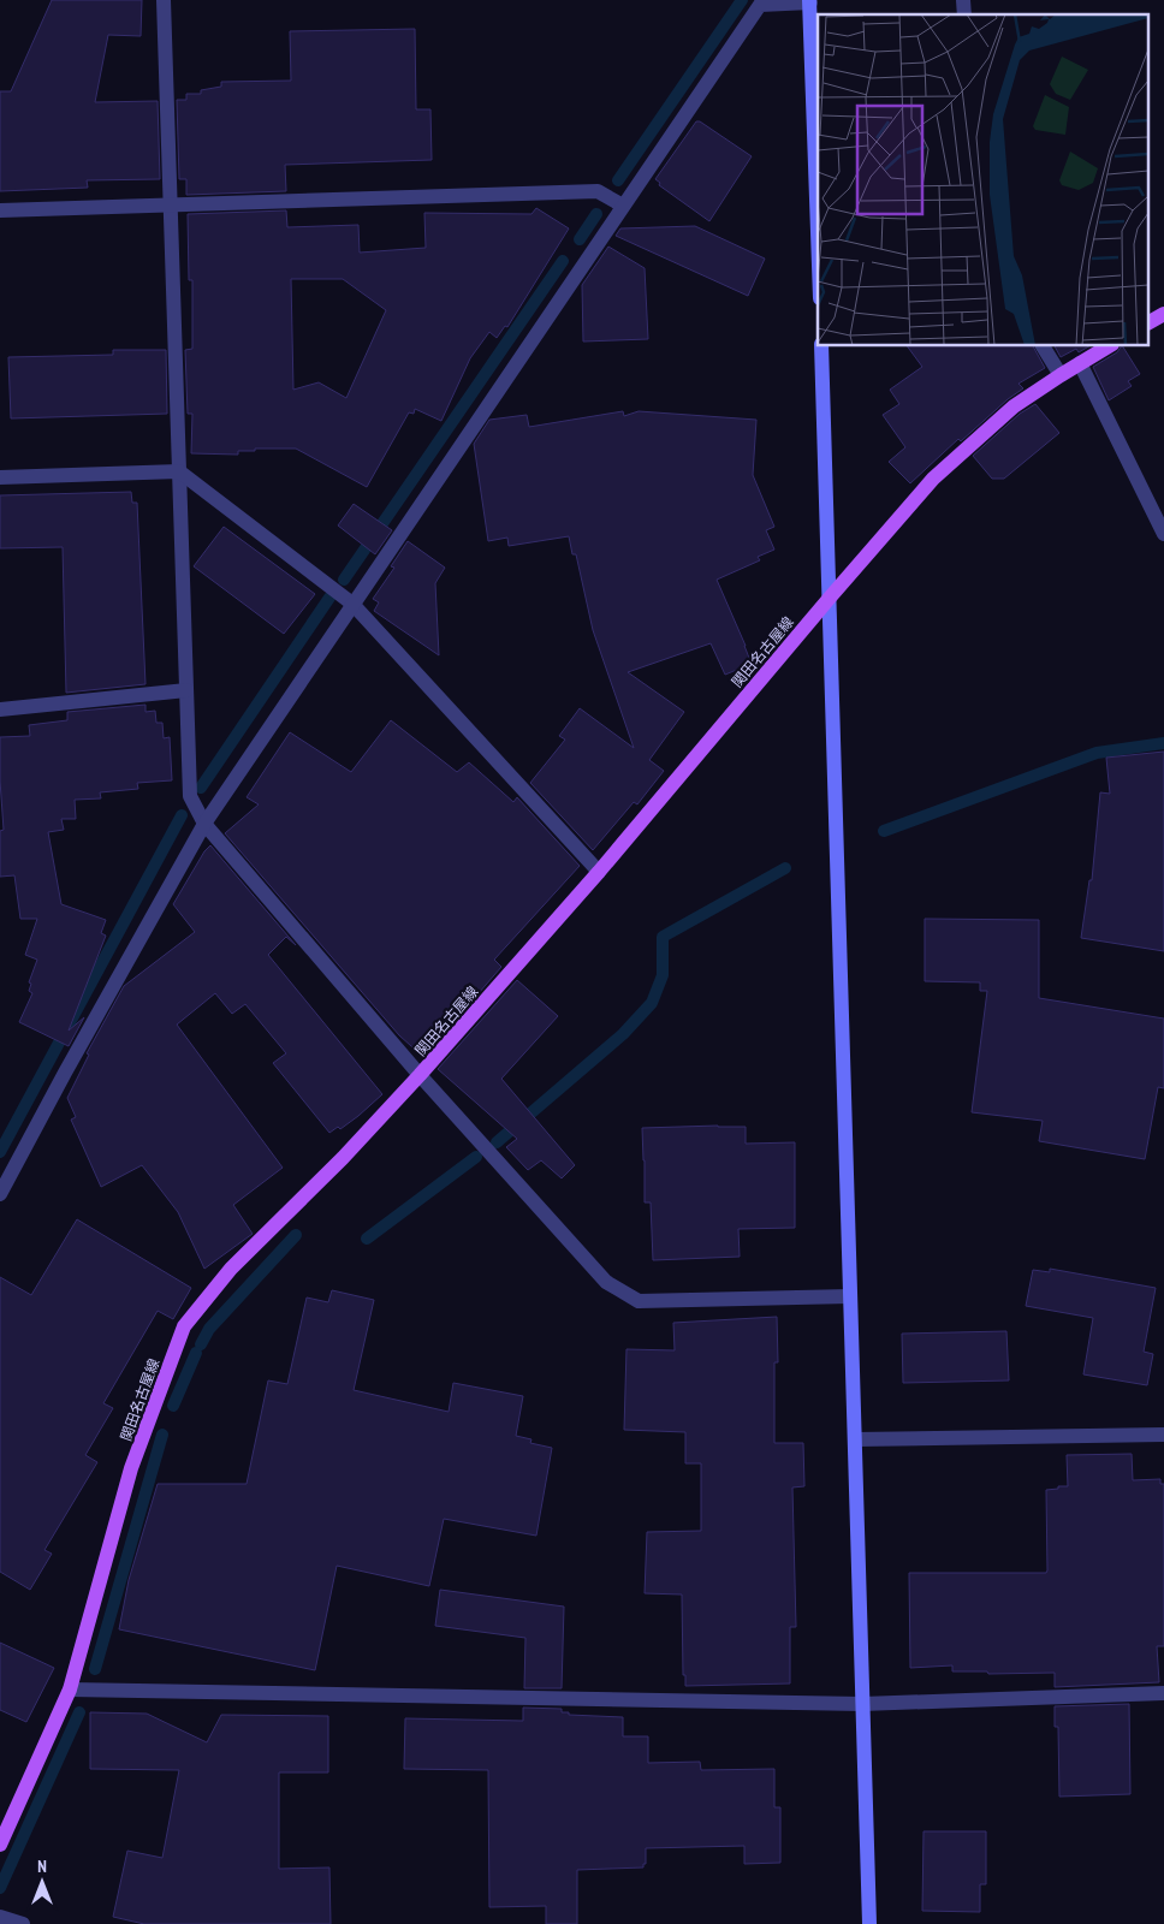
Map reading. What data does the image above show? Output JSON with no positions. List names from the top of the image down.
{
  "streets": {
    "main road": ["関田名古屋線"]
  },
  "north": "top"
}
